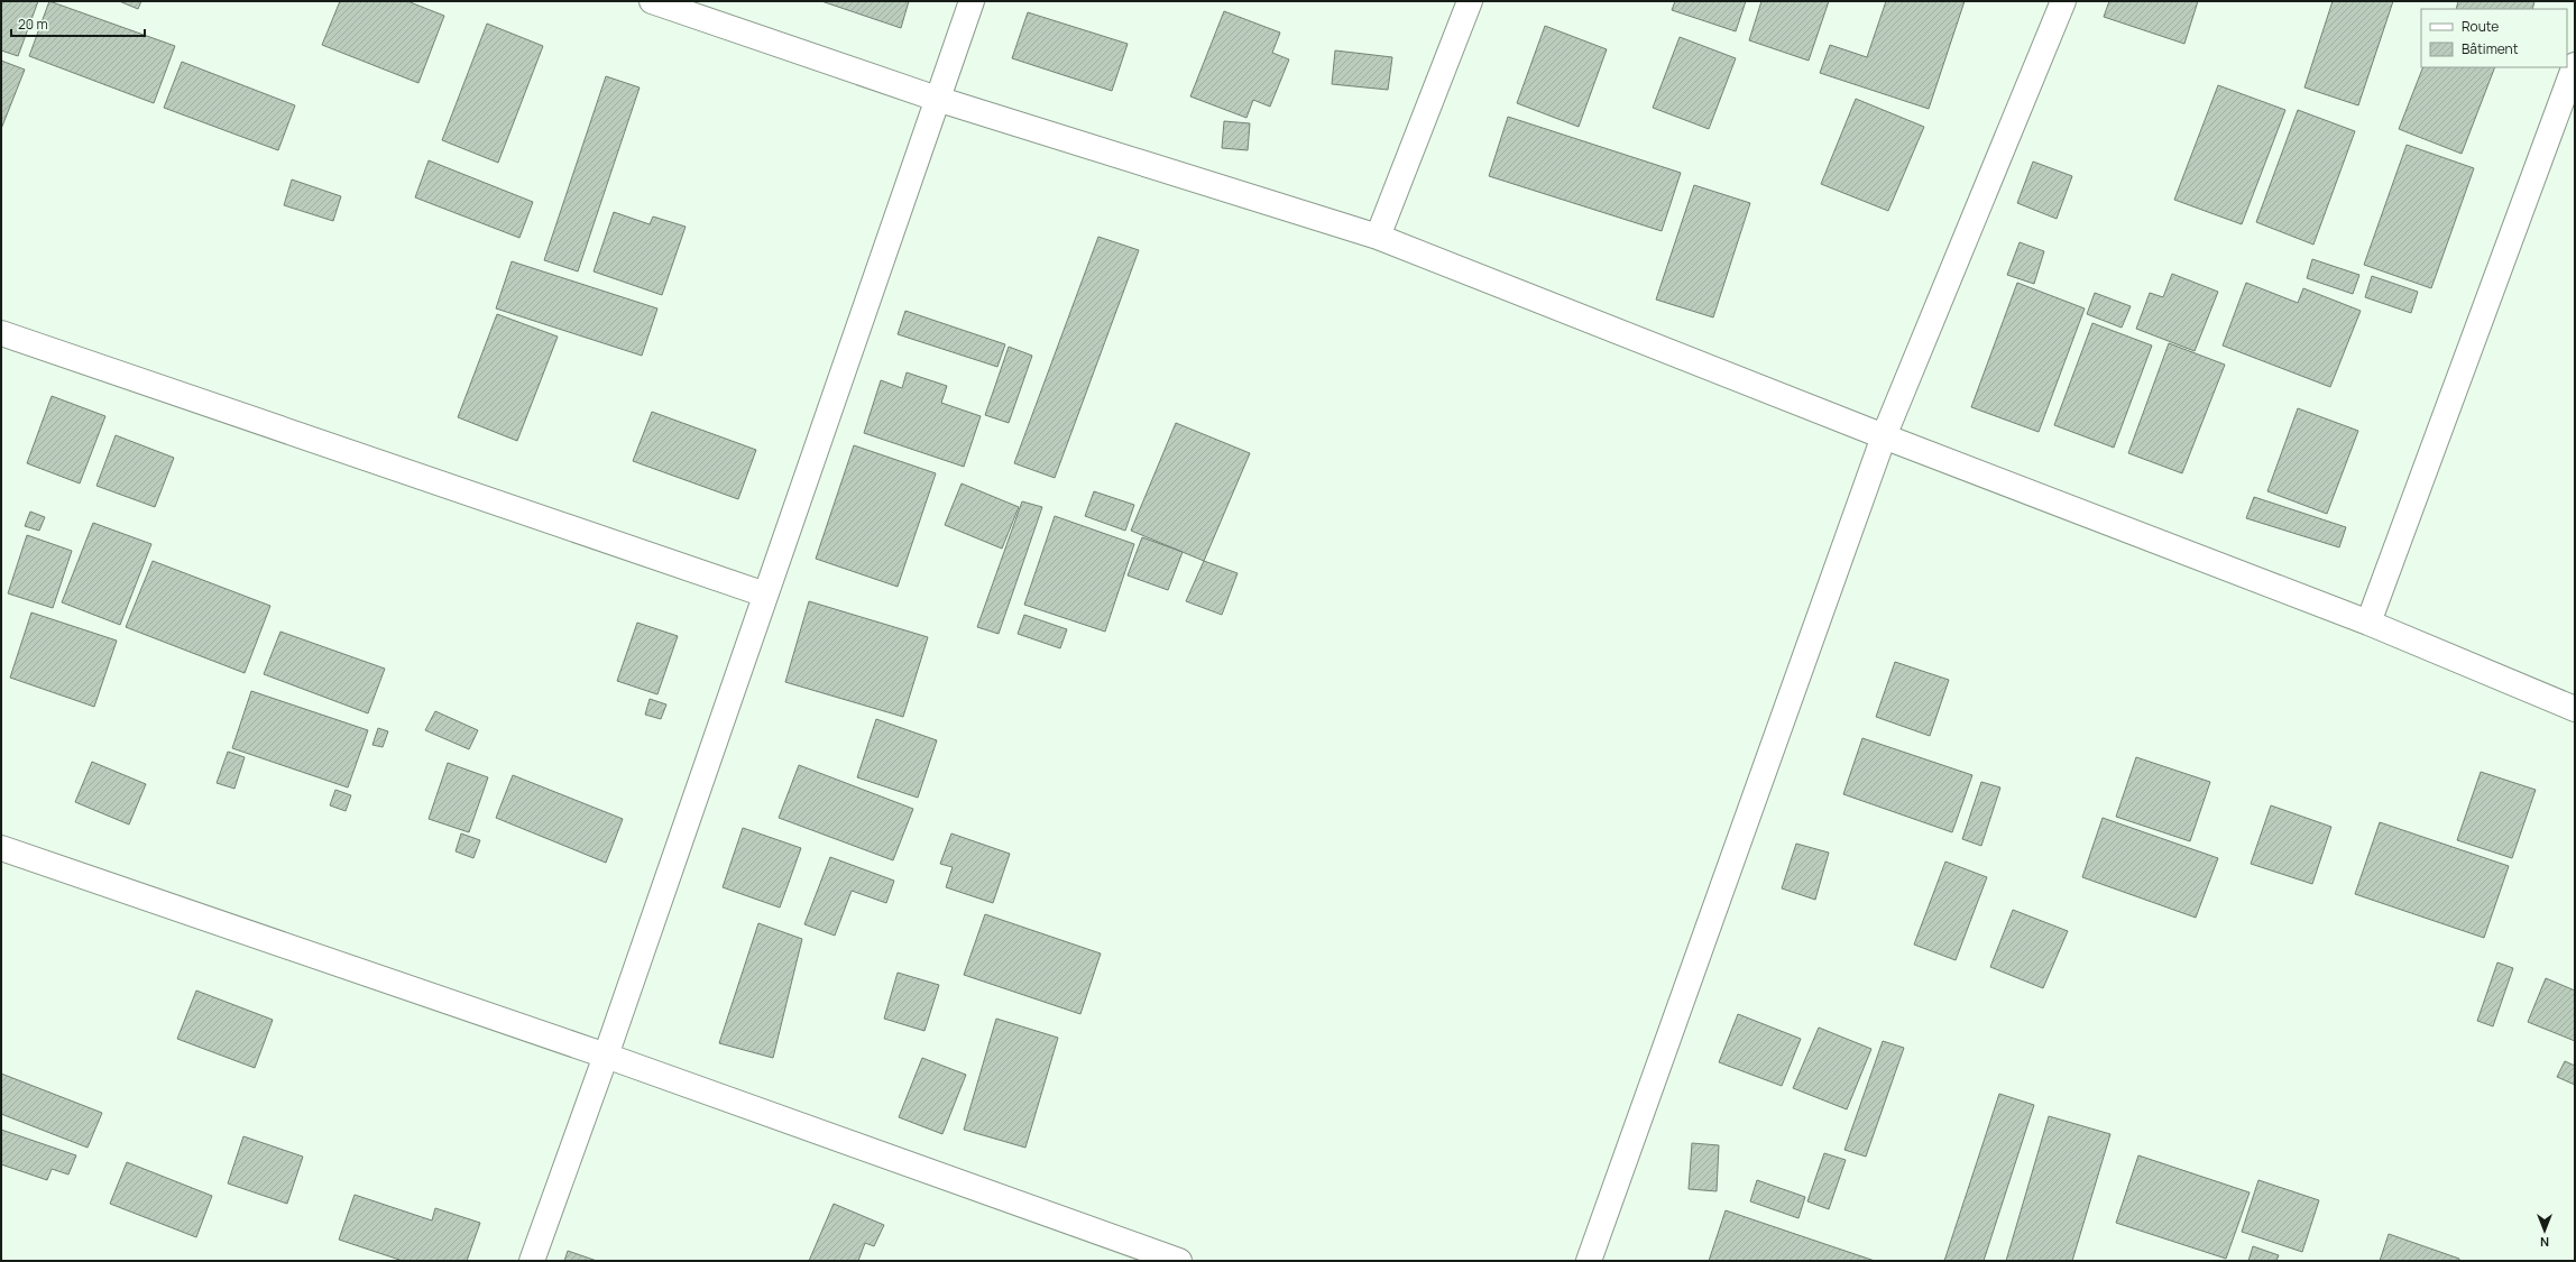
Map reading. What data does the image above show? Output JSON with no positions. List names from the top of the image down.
{
  "legend": ["Route", "Bâtiment"],
  "scale_bar": "20 m",
  "north": "bottom"
}
